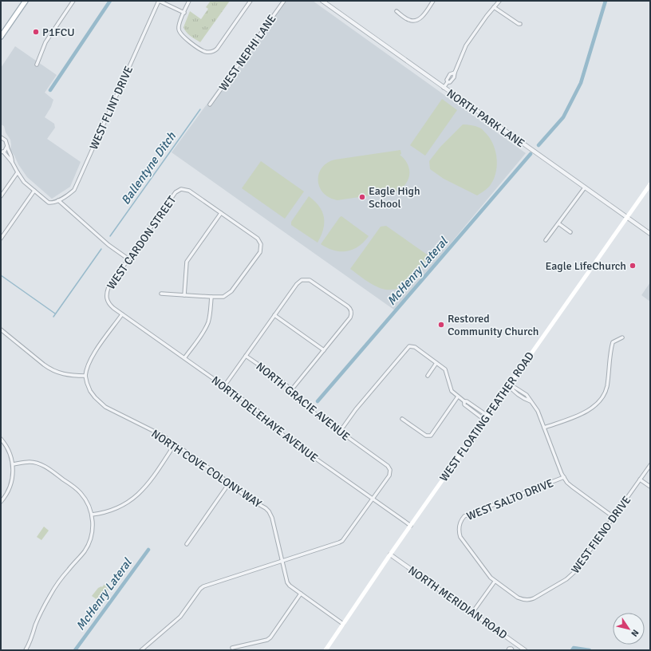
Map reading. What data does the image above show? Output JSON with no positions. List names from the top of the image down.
{
  "streets": {
    "main road": ["WEST FLOATING FEATHER ROAD"],
    "street": [
      "WEST NEPHI LANE",
      "WEST FLINT DRIVE",
      "NORTH PARK LANE",
      "WEST CARDON STREET",
      "NORTH GRACIE AVENUE",
      "NORTH DELEHAYE AVENUE",
      "NORTH COVE COLONY WAY",
      "WEST SALTO DRIVE",
      "WEST FIENO DRIVE",
      "NORTH MERIDIAN ROAD"
    ]
  },
  "crossings": [
    ["NORTH PARK LANE", "WEST FLOATING FEATHER ROAD"],
    ["WEST CARDON STREET", "NORTH DELEHAYE AVENUE"],
    ["NORTH GRACIE AVENUE", "NORTH DELEHAYE AVENUE"],
    ["WEST FLOATING FEATHER ROAD", "NORTH DELEHAYE AVENUE"],
    ["WEST FLOATING FEATHER ROAD", "NORTH COVE COLONY WAY"],
    ["WEST FLOATING FEATHER ROAD", "NORTH MERIDIAN ROAD"],
    ["WEST SALTO DRIVE", "WEST FIENO DRIVE"]
  ],
  "water": ["Ballentyne Ditch", "McHenry Lateral"],
  "places": [
    "P1FCU",
    "Eagle High School",
    "Eagle LifeChurch",
    "Restored Community Church"
  ],
  "north": "bottom right"
}
